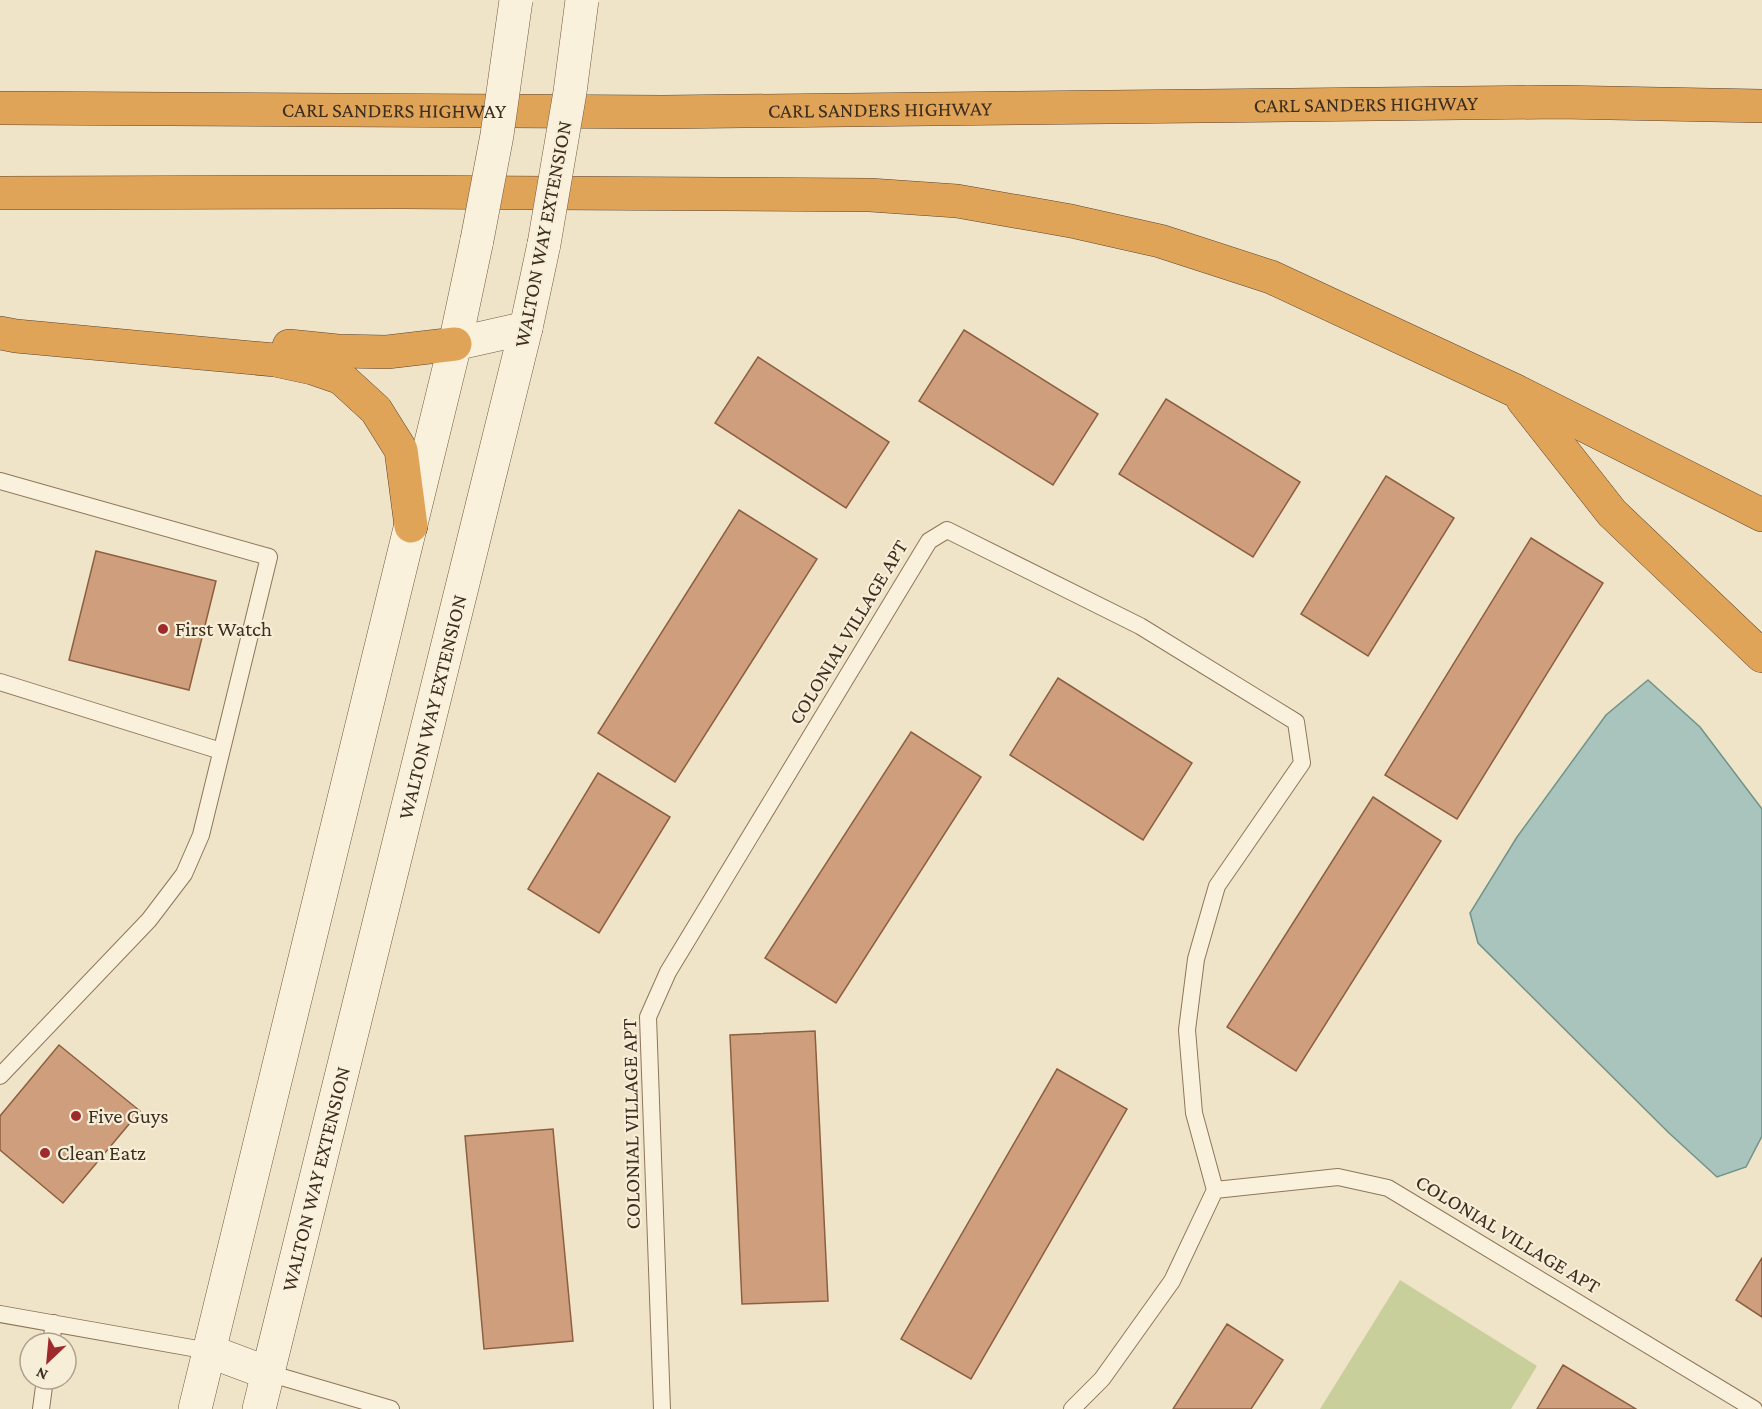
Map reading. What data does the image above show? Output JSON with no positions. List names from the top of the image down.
{
  "streets": {
    "highway": ["CARL SANDERS HIGHWAY"],
    "main road": ["WALTON WAY EXTENSION"],
    "lane": ["COLONIAL VILLAGE APT"]
  },
  "places": ["First Watch", "Five Guys", "Clean Eatz"],
  "north": "bottom left"
}
